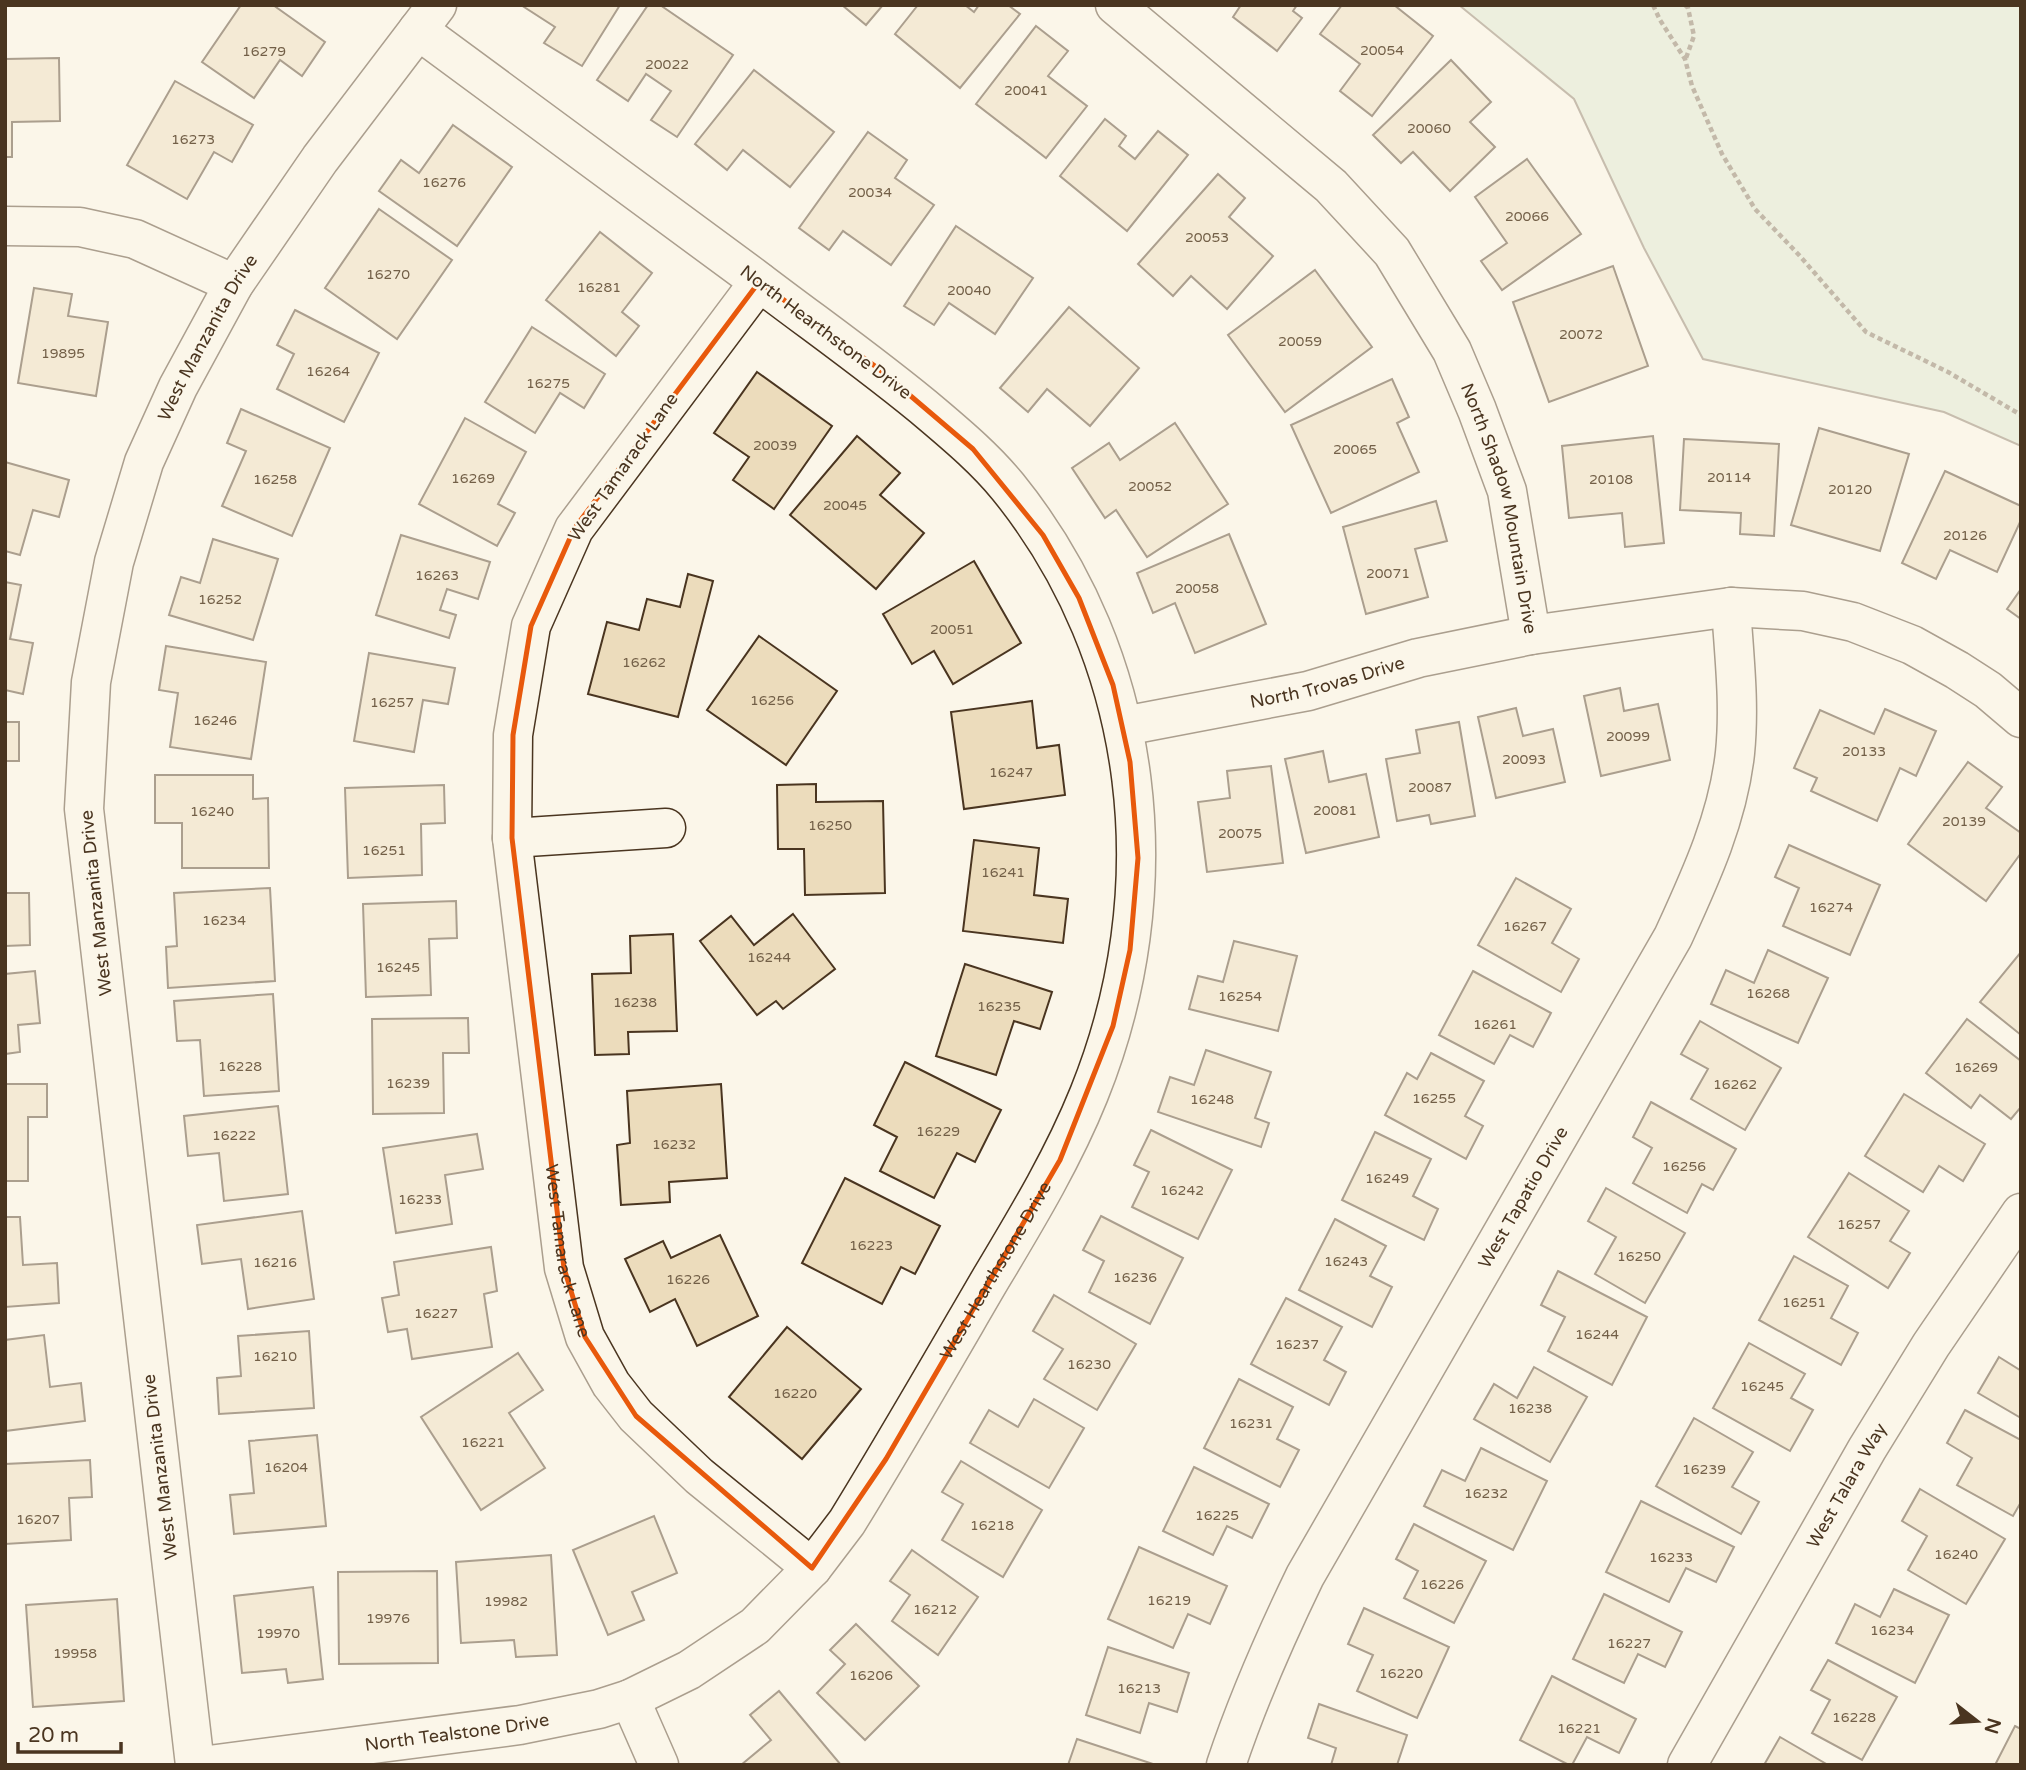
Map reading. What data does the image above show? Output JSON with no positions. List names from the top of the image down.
{
  "streets": {
    "street": [
      "North Hearthstone Drive",
      "West Manzanita Drive",
      "West Tamarack Lane",
      "North Shadow Mountain Drive",
      "North Trovas Drive",
      "West Tapatio Drive",
      "West Hearthstone Drive",
      "West Talara Way",
      "North Tealstone Drive"
    ]
  },
  "crossings": [
    ["North Hearthstone Drive", "West Manzanita Drive"],
    ["North Hearthstone Drive", "West Tamarack Lane"],
    ["North Hearthstone Drive", "North Trovas Drive"],
    ["North Hearthstone Drive", "West Hearthstone Drive"],
    ["West Tamarack Lane", "West Hearthstone Drive"],
    ["North Shadow Mountain Drive", "North Trovas Drive"],
    ["North Shadow Mountain Drive", "West Tapatio Drive"],
    ["North Trovas Drive", "West Hearthstone Drive"],
    ["West Hearthstone Drive", "North Tealstone Drive"]
  ],
  "house_numbers": [
    "20054",
    "16279",
    "20022",
    "20041",
    "20060",
    "16273",
    "16276",
    "20034",
    "20066",
    "20053",
    "16270",
    "16281",
    "20040",
    "20072",
    "20059",
    "19895",
    "16264",
    "16275",
    "20039",
    "20065",
    "20114",
    "16269",
    "16258",
    "20108",
    "20052",
    "20120",
    "20045",
    "20126",
    "20071",
    "16263",
    "20058",
    "16252",
    "20051",
    "16262",
    "16256",
    "16257",
    "16246",
    "20099",
    "20133",
    "20093",
    "16247",
    "20087",
    "20081",
    "16240",
    "20139",
    "16250",
    "20075",
    "16251",
    "16241",
    "16274",
    "16234",
    "16267",
    "16244",
    "16245",
    "16268",
    "16254",
    "16238",
    "16235",
    "16261",
    "16228",
    "16269",
    "16239",
    "16262",
    "16255",
    "16248",
    "16229",
    "16222",
    "16232",
    "16256",
    "16249",
    "16242",
    "16233",
    "16257",
    "16223",
    "16250",
    "16243",
    "16216",
    "16236",
    "16226",
    "16251",
    "16227",
    "16244",
    "16237",
    "16210",
    "16230",
    "16245",
    "16220",
    "16238",
    "16231",
    "16221",
    "16204",
    "16239",
    "16232",
    "16225",
    "16207",
    "16218",
    "16240",
    "16233",
    "16226",
    "16219",
    "19982",
    "16212",
    "19976",
    "16234",
    "19970",
    "16227",
    "19958",
    "16220",
    "16206",
    "16213",
    "16228",
    "16221"
  ],
  "scale_bar": "20 m",
  "north": "right"
}
